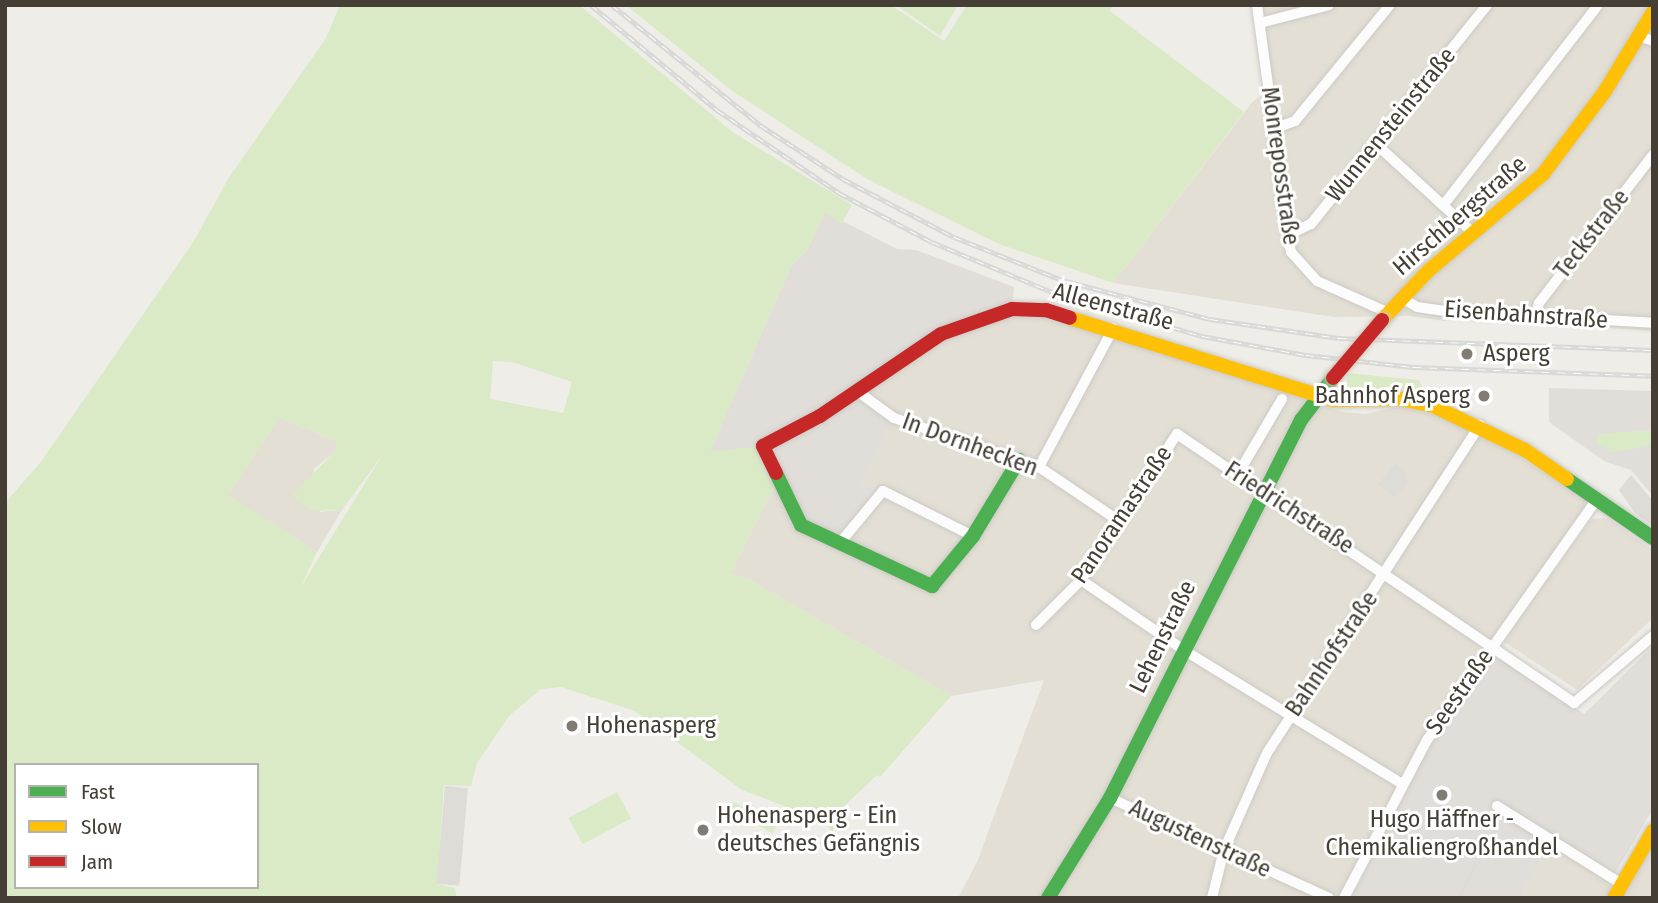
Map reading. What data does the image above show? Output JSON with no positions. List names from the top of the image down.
{
  "streets": {
    "street": [
      "Wunnensteinstraße",
      "Monreposstraße",
      "Hirschbergstraße",
      "Teckstraße",
      "Alleenstraße",
      "Eisenbahnstraße",
      "In Dornhecken",
      "Friedrichstraße",
      "Panoramastraße",
      "Lehenstraße",
      "Bahnhofstraße",
      "Seestraße",
      "Augustenstraße"
    ]
  },
  "crossings": [
    ["Wunnensteinstraße", "Monreposstraße"],
    ["Monreposstraße", "Hirschbergstraße"],
    ["Hirschbergstraße", "Alleenstraße"],
    ["Hirschbergstraße", "Eisenbahnstraße"],
    ["Hirschbergstraße", "Lehenstraße"],
    ["Teckstraße", "Eisenbahnstraße"],
    ["Alleenstraße", "In Dornhecken"],
    ["Alleenstraße", "Lehenstraße"],
    ["Alleenstraße", "Bahnhofstraße"],
    ["Alleenstraße", "Seestraße"],
    ["In Dornhecken", "Panoramastraße"],
    ["Friedrichstraße", "Panoramastraße"],
    ["Friedrichstraße", "Lehenstraße"],
    ["Friedrichstraße", "Bahnhofstraße"],
    ["Friedrichstraße", "Seestraße"],
    ["Lehenstraße", "Augustenstraße"],
    ["Bahnhofstraße", "Augustenstraße"]
  ],
  "places": [
    "Asperg",
    "Bahnhof Asperg",
    "Hohenasperg",
    "Hugo Häffner - Chemikaliengroßhandel",
    "Hohenasperg - Ein deutsches Gefängnis"
  ],
  "legend": ["Fast", "Slow", "Jam"]
}
